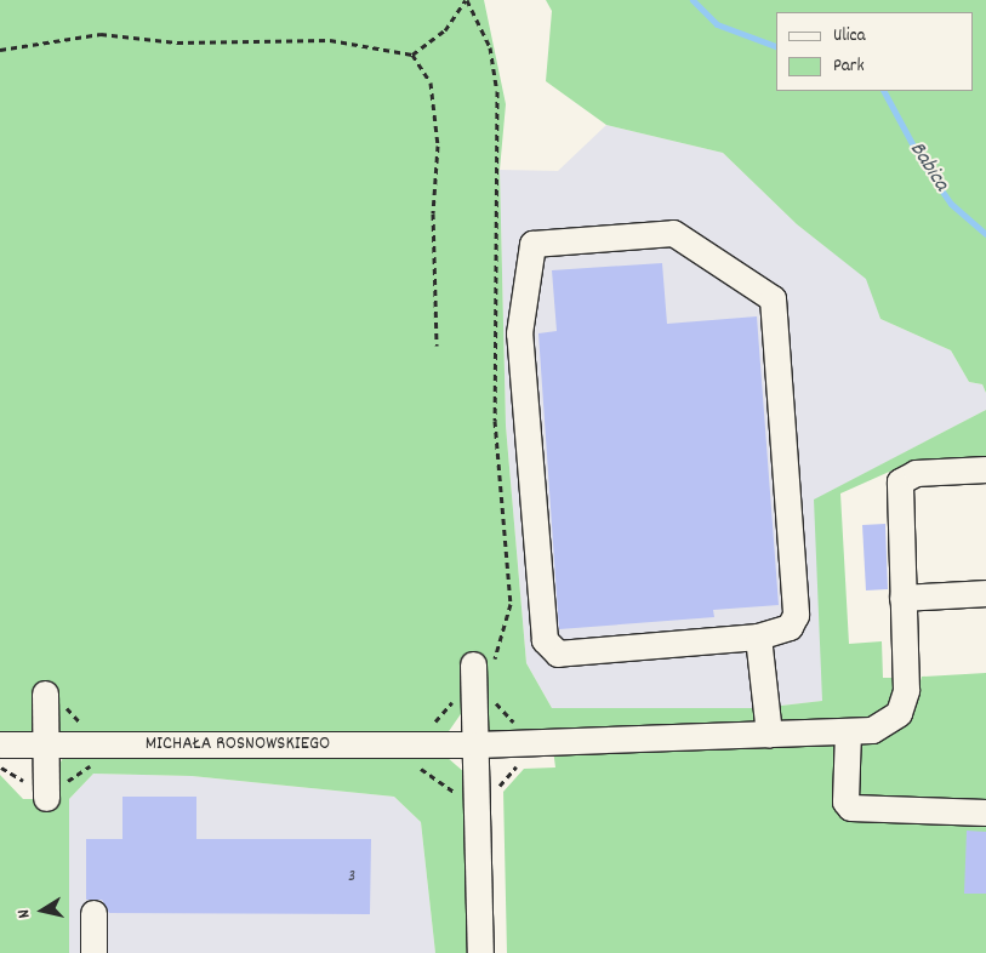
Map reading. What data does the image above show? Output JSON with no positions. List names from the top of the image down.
{
  "streets": {
    "street": ["MICHAŁA ROSNOWSKIEGO"]
  },
  "water": ["Babica"],
  "house_numbers": ["3"],
  "legend": ["Ulica", "Park"],
  "north": "left"
}
